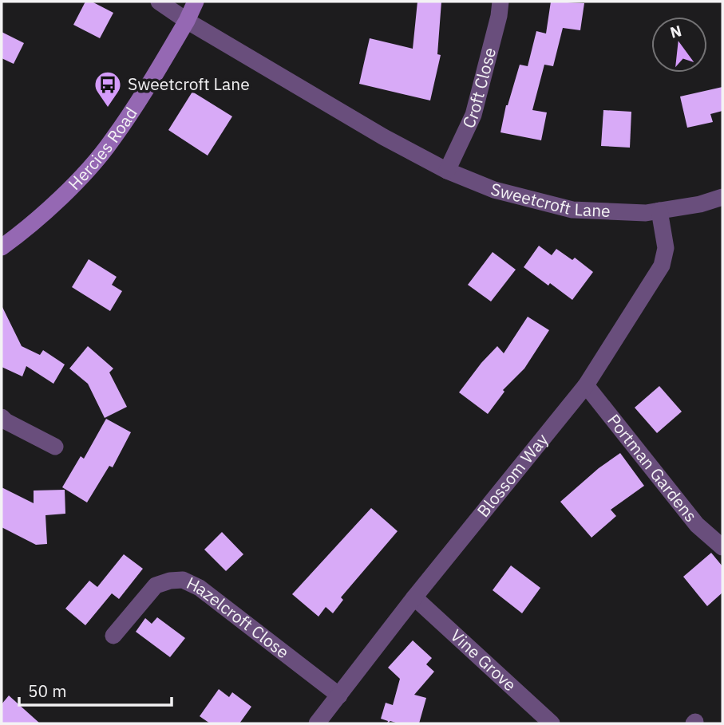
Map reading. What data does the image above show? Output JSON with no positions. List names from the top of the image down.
{
  "streets": {
    "street": [
      "Croft Close",
      "Hercies Road",
      "Sweetcroft Lane",
      "Portman Gardens",
      "Blossom Way",
      "Hazelcroft Close",
      "Vine Grove"
    ]
  },
  "crossings": [
    ["Croft Close", "Sweetcroft Lane"],
    ["Hercies Road", "Sweetcroft Lane"],
    ["Sweetcroft Lane", "Blossom Way"],
    ["Portman Gardens", "Blossom Way"],
    ["Blossom Way", "Hazelcroft Close"],
    ["Blossom Way", "Vine Grove"]
  ],
  "places": {
    "bus stop": ["Sweetcroft Lane"]
  },
  "scale_bar": "50 m",
  "north": "top"
}
